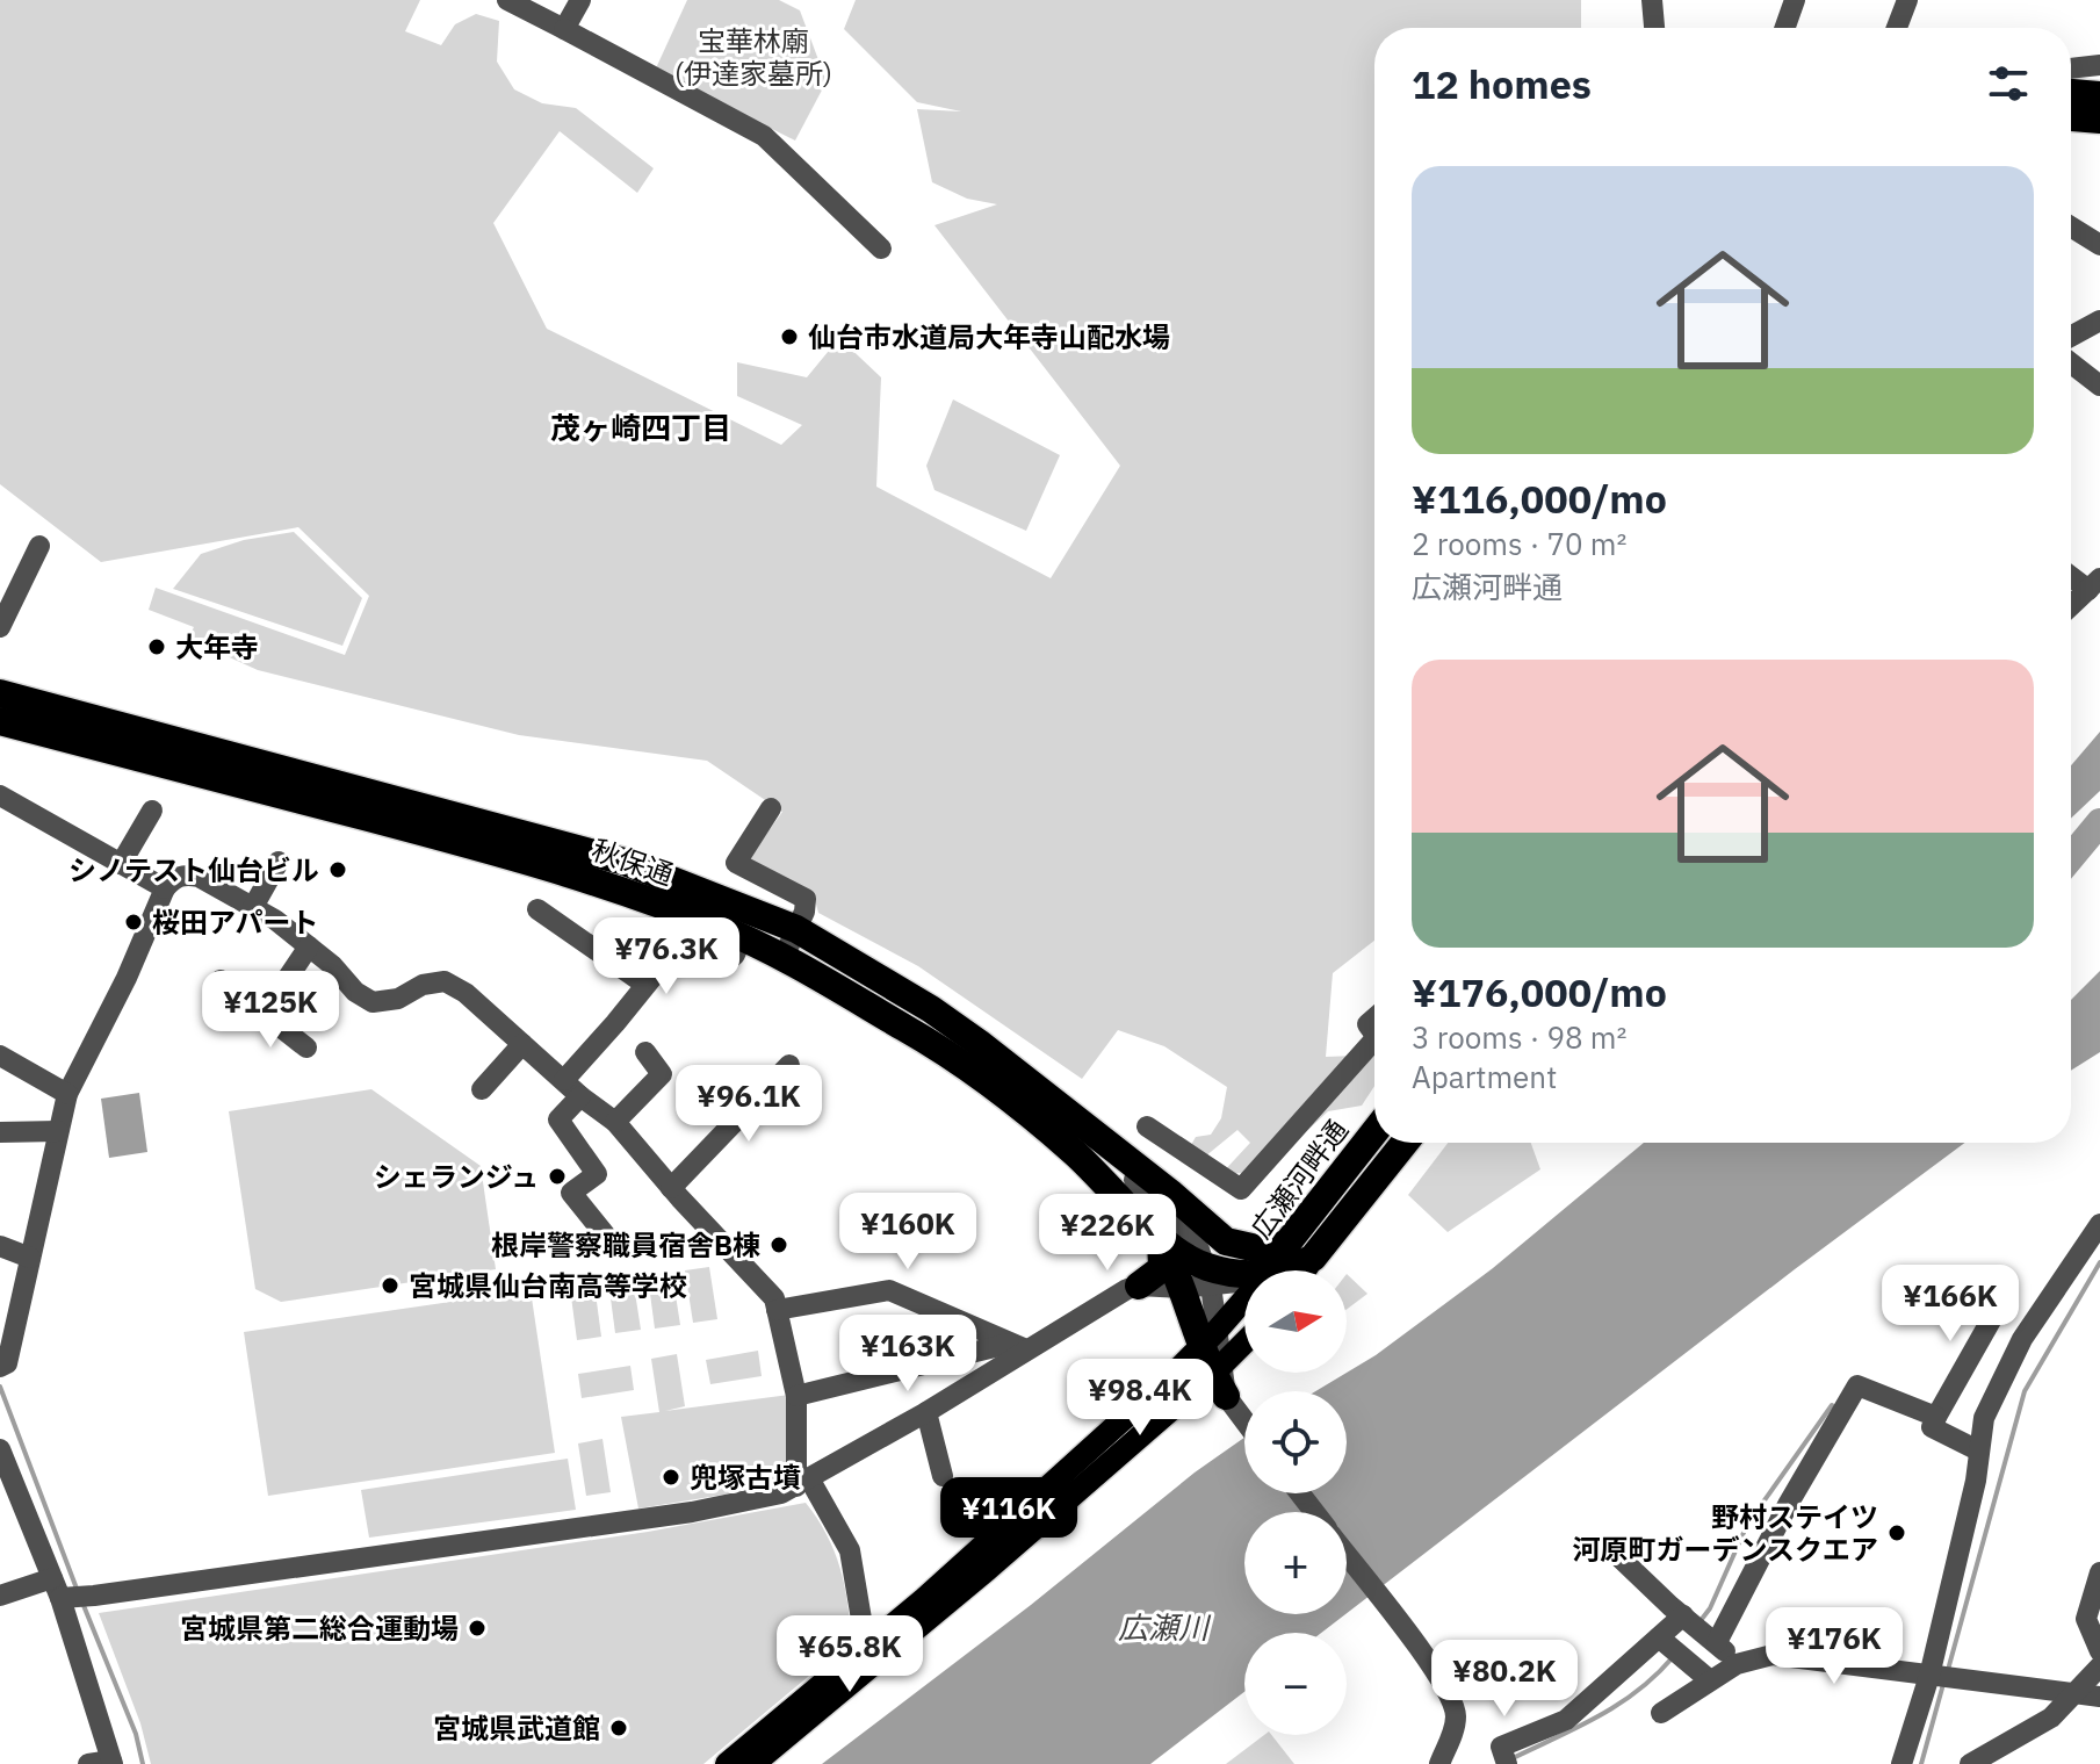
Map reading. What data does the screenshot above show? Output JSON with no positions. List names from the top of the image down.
{
  "streets": {
    "highway": ["秋保通", "広瀬河畔通"]
  },
  "crossings": [
    ["秋保通", "広瀬河畔通"]
  ],
  "districts": ["茂ヶ崎四丁目"],
  "water": ["広瀬川"],
  "parks": ["宝華林廟 (伊達家墓所)"],
  "places": [
    "仙台市水道局大年寺山配水場",
    "大年寺",
    "シノテスト仙台ビル",
    "桜田アパート",
    "シェランジュ",
    "根岸警察職員宿舎B棟",
    "宮城県仙台南高等学校",
    "兜塚古墳",
    "野村ステイツ 河原町ガーデンスクエア",
    "宮城県第二総合運動場",
    "宮城県武道館"
  ],
  "north": "right",
  "page": {
    "heading": "12 homes",
    "list": [
      {
        "name": "¥116,000/mo",
        "note": "2 rooms · 70 m² · 広瀬河畔通"
      },
      {
        "name": "¥176,000/mo",
        "note": "3 rooms · 98 m² · Apartment"
      }
    ],
    "price": [
      "¥76.3K",
      "¥125K",
      "¥96.1K",
      "¥160K",
      "¥226K",
      "¥166K",
      "¥163K",
      "¥98.4K",
      "¥116K",
      "¥176K",
      "¥65.8K",
      "¥80.2K"
    ],
    "map_buttons": ["+", "−"]
  }
}
